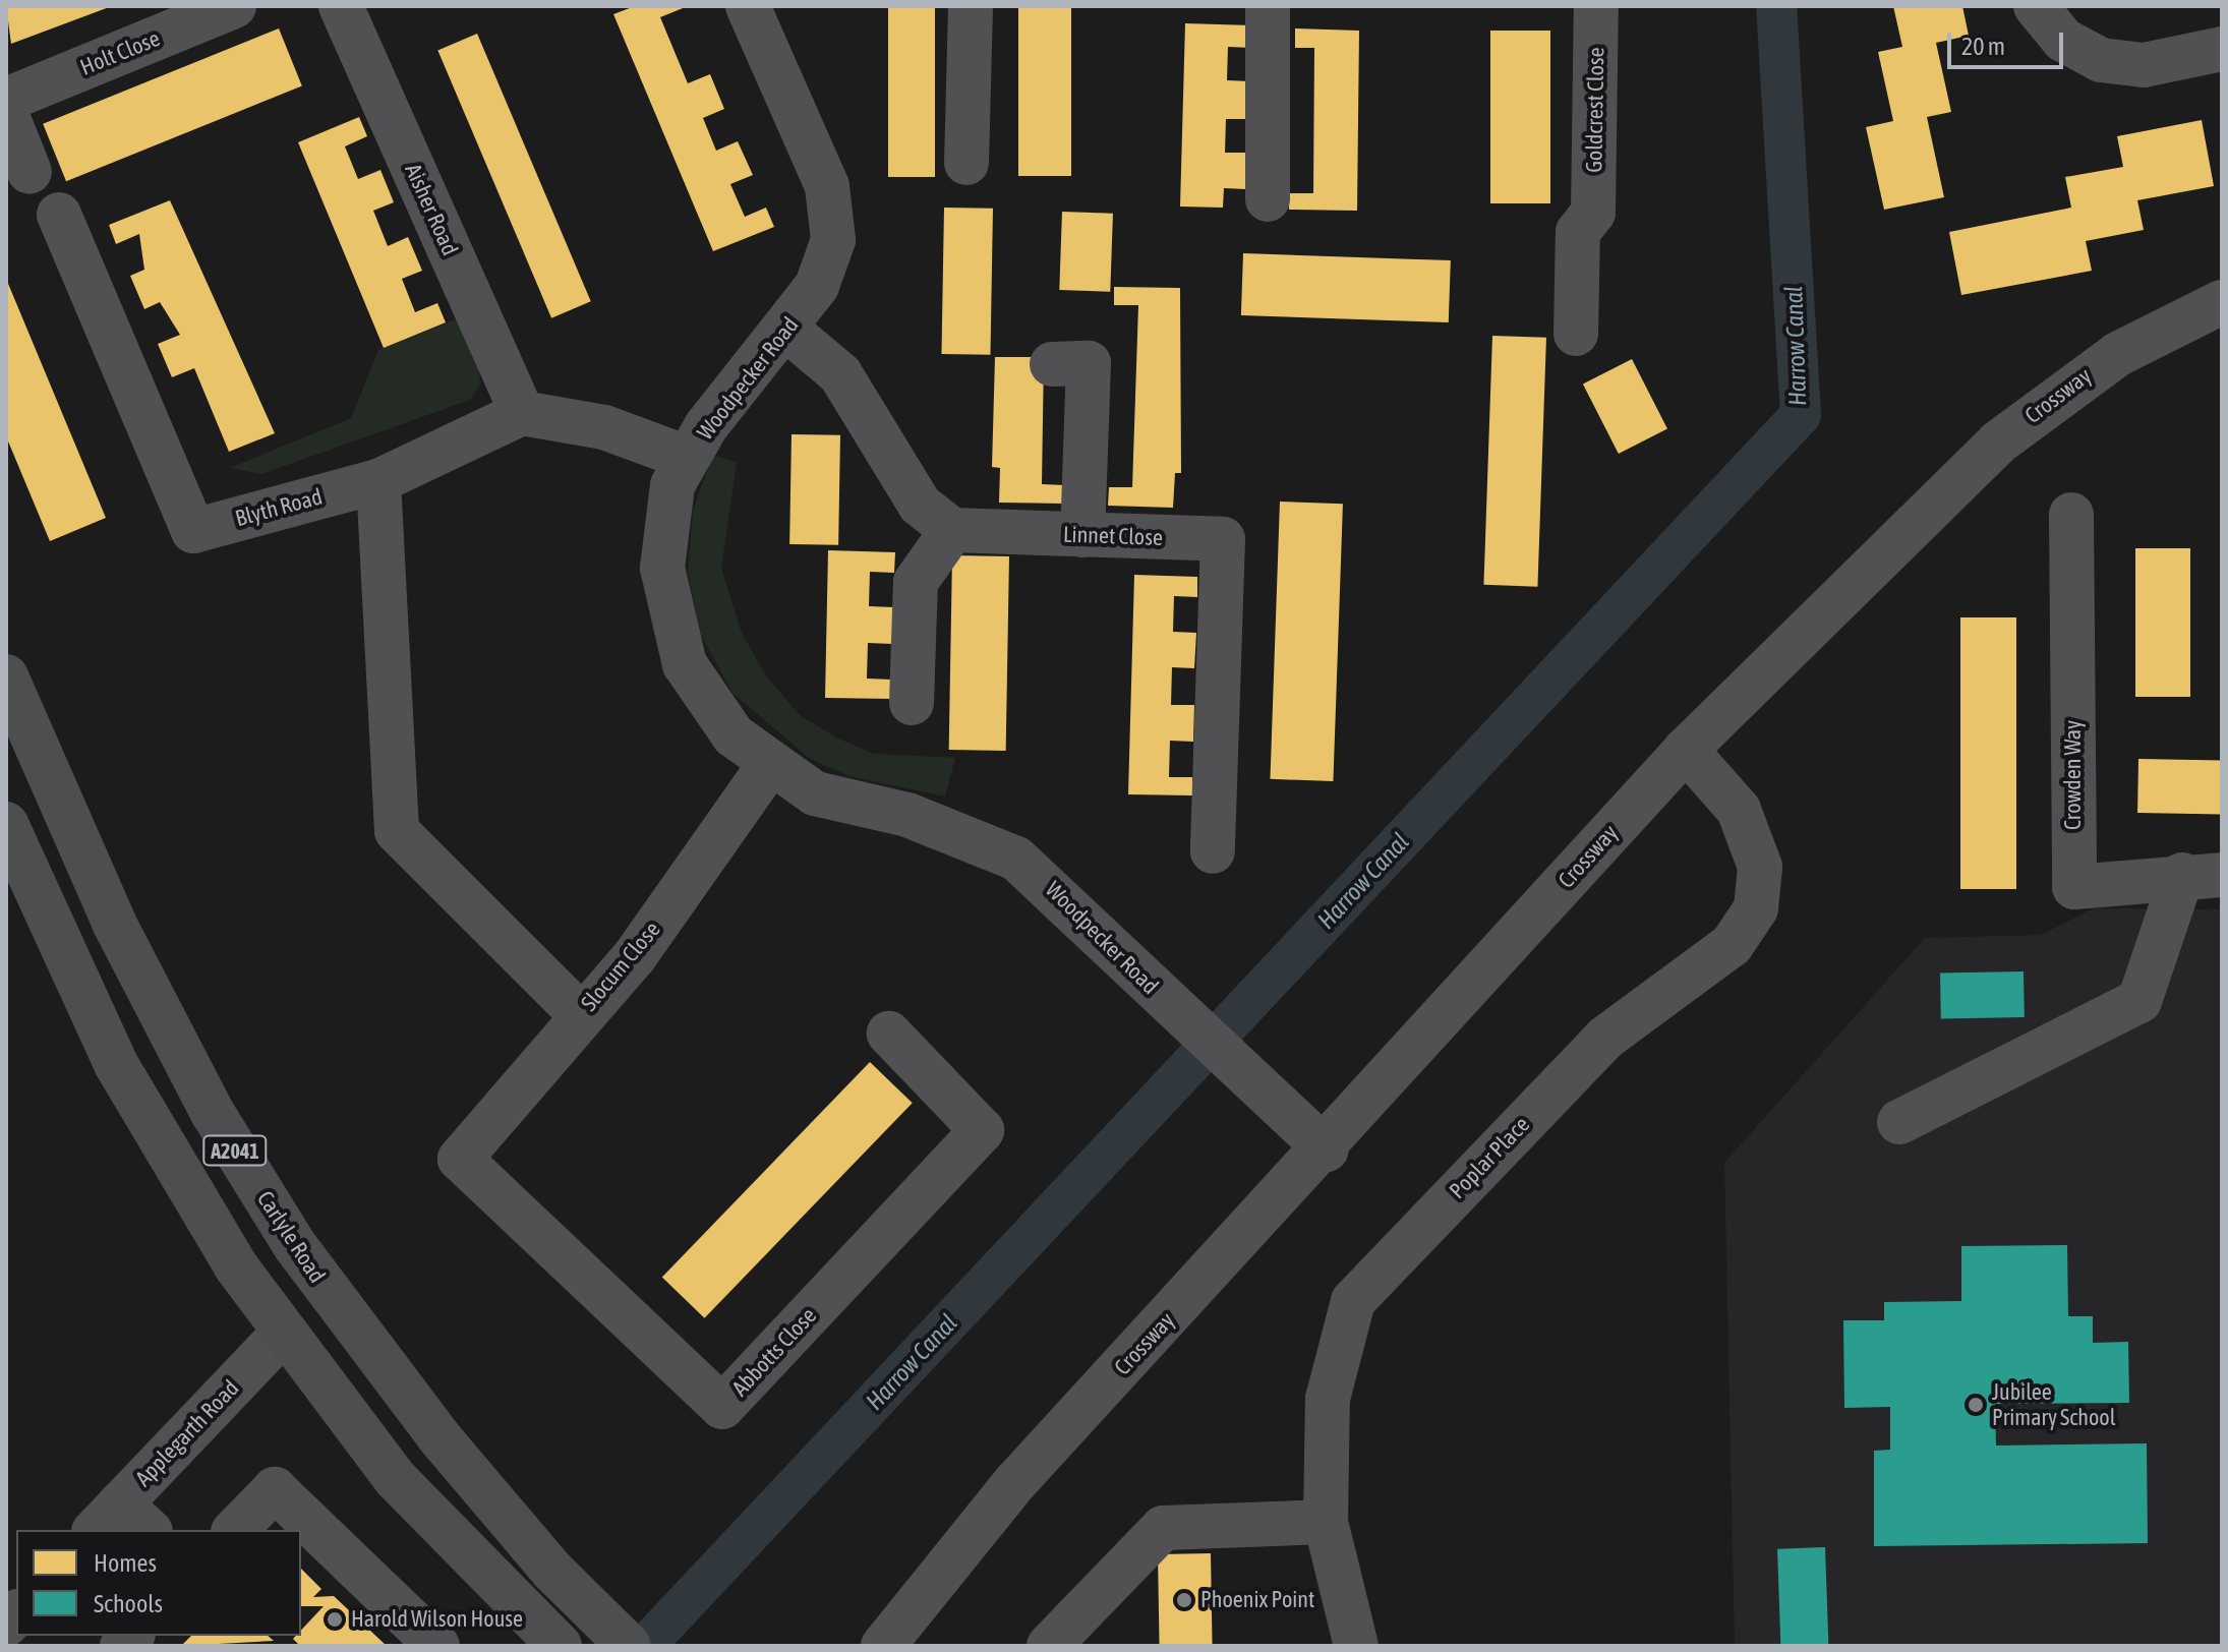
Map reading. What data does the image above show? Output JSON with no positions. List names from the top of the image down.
{
  "streets": {
    "main road": ["A2041", "Carlyle Road"],
    "street": [
      "Holt Close",
      "Goldcrest Close",
      "Aisher Road",
      "Woodpecker Road",
      "Crossway",
      "Blyth Road",
      "Linnet Close",
      "Crowden Way",
      "Slocum Close",
      "Poplar Place",
      "Abbotts Close",
      "Applegarth Road"
    ]
  },
  "crossings": [
    ["Aisher Road", "Blyth Road"],
    ["Woodpecker Road", "Crossway"],
    ["Woodpecker Road", "Slocum Close"],
    ["Crossway", "Poplar Place"],
    ["Slocum Close", "Abbotts Close"],
    ["A2041", "Applegarth Road"]
  ],
  "water": ["Harrow Canal"],
  "places": ["Jubilee Primary School", "Phoenix Point", "Harold Wilson House"],
  "legend": ["Homes", "Schools"],
  "scale_bar": "20 m"
}
